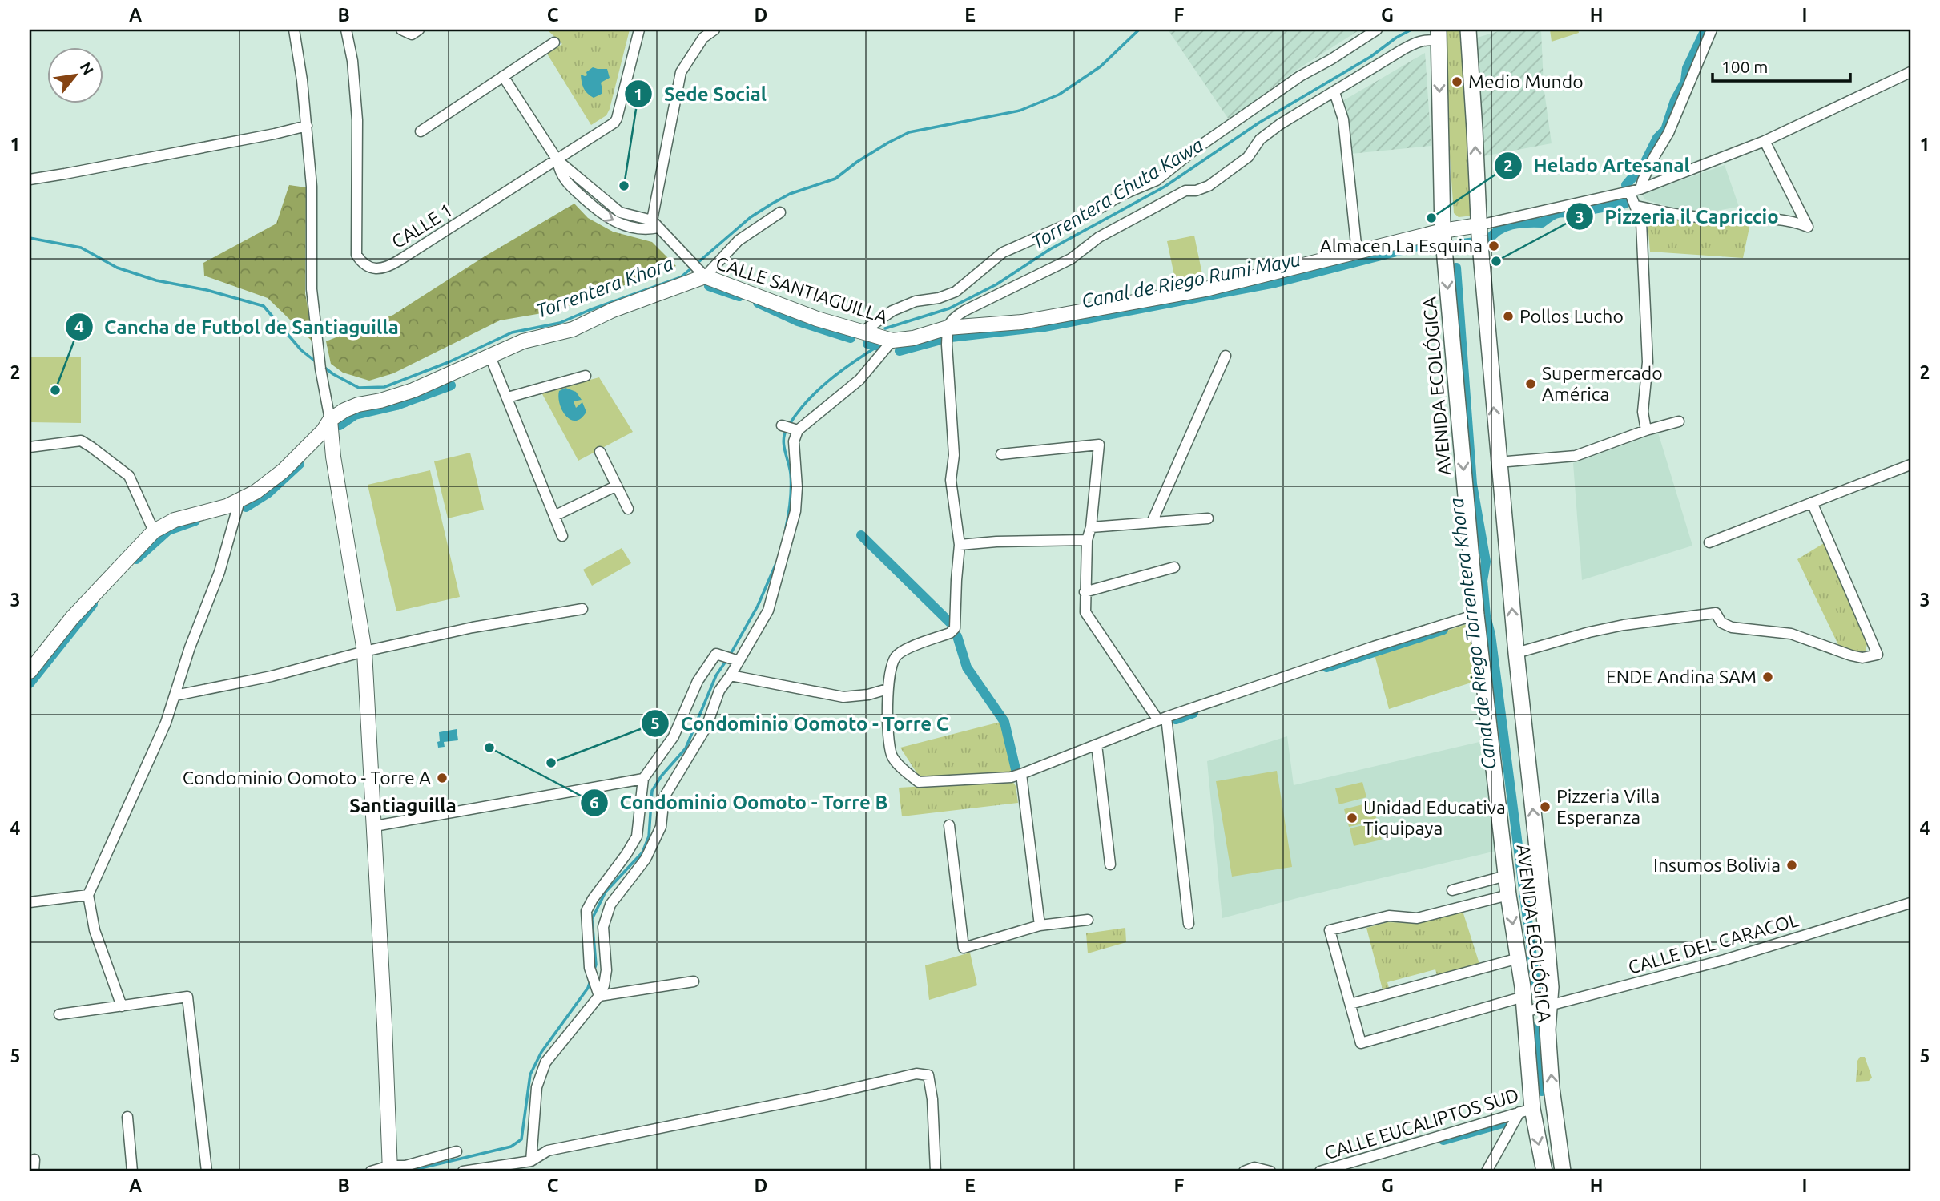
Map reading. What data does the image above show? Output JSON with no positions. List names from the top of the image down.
{
  "streets": {
    "main road": ["AVENIDA ECOLÓGICA"],
    "street": [
      "CALLE 1",
      "CALLE SANTIAGUILLA",
      "CALLE DEL CARACOL",
      "CALLE EUCALIPTOS SUD"
    ]
  },
  "crossings": [
    ["CALLE SANTIAGUILLA", "AVENIDA ECOLÓGICA"],
    ["AVENIDA ECOLÓGICA", "CALLE DEL CARACOL"],
    ["AVENIDA ECOLÓGICA", "CALLE EUCALIPTOS SUD"]
  ],
  "districts": ["Santiaguilla"],
  "water": [
    "Torrentera Chuta Kawa",
    "Canal de Riego Rumi Mayu",
    "Torrentera Khora",
    "Canal de Riego Torrentera Khora"
  ],
  "places": [
    "Medio Mundo",
    "Sede Social",
    "Helado Artesanal",
    "Almacen La Esquina",
    "Pizzeria il Capriccio",
    "Pollos Lucho",
    "Supermercado América",
    "Cancha de Futbol de Santiaguilla",
    "ENDE Andina SAM",
    "Condominio Oomoto - Torre B",
    "Condominio Oomoto - Torre C",
    "Condominio Oomoto - Torre A",
    "Pizzeria Villa Esperanza",
    "Unidad Educativa Tiquipaya",
    "Insumos Bolivia"
  ],
  "scale_bar": "100 m",
  "north": "top right",
  "grid": {
    "columns": [
      "A",
      "B",
      "C",
      "D",
      "E",
      "F",
      "G",
      "H",
      "I"
    ],
    "rows": [
      "1",
      "2",
      "3",
      "4",
      "5"
    ]
  }
}
